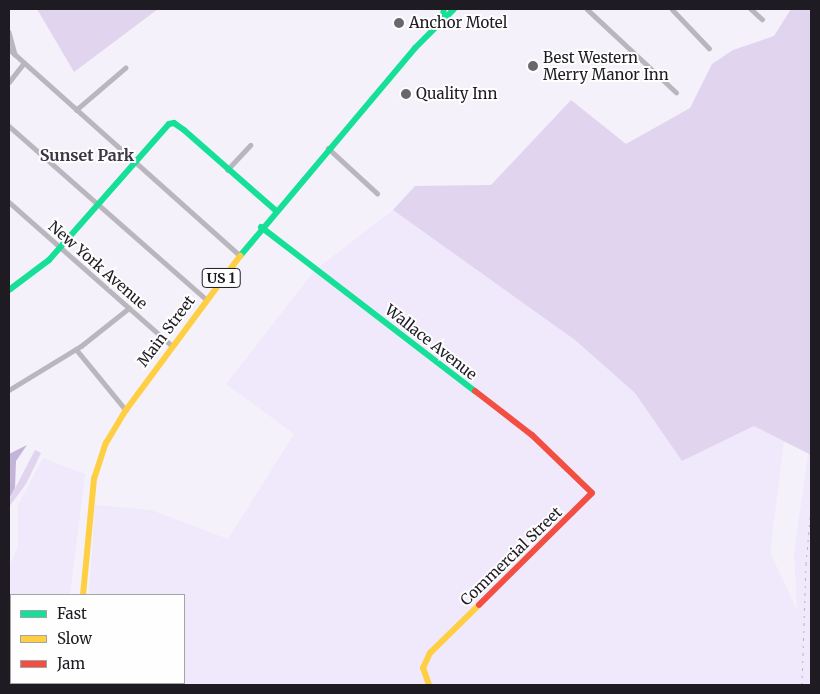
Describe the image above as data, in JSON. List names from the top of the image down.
{
  "streets": {
    "main road": [
      "US 1",
      "Main Street",
      "Wallace Avenue",
      "Commercial Street"
    ],
    "street": ["New York Avenue"]
  },
  "crossings": [
    ["New York Avenue", "Main Street"],
    ["Main Street", "Wallace Avenue"],
    ["Wallace Avenue", "Commercial Street"]
  ],
  "districts": ["Sunset Park"],
  "places": ["Anchor Motel", "Best Western Merry Manor Inn", "Quality Inn"],
  "legend": ["Fast", "Slow", "Jam"]
}
